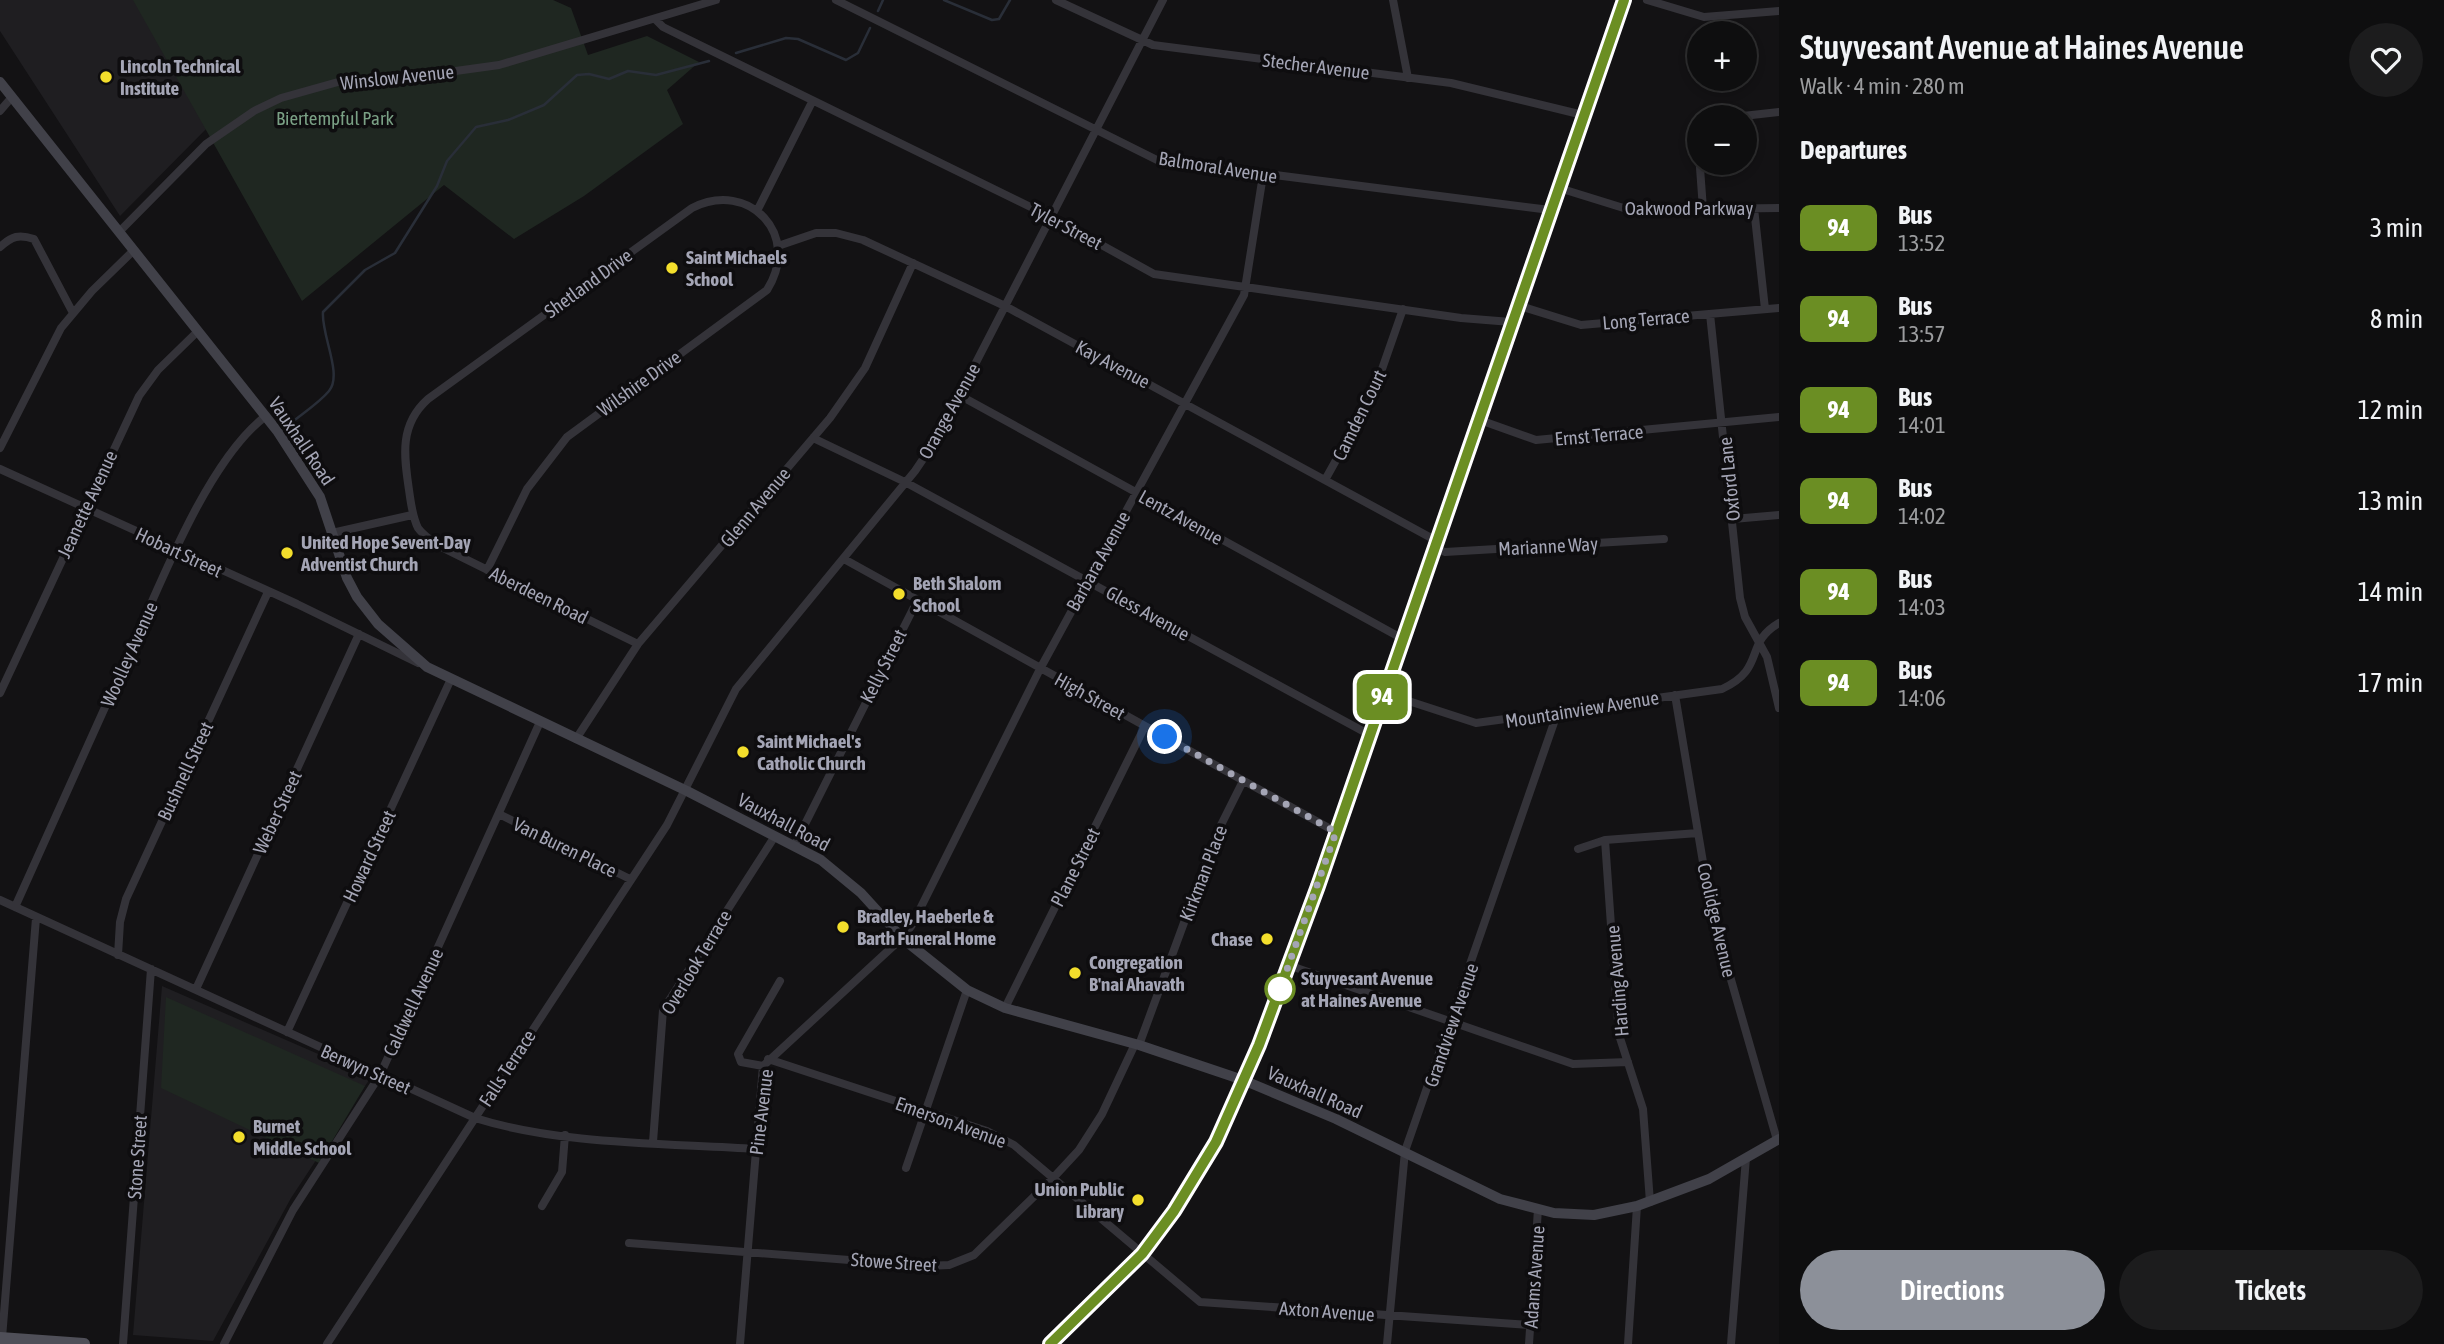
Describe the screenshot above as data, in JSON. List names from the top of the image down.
{
  "streets": {
    "street": [
      "Stecher Avenue",
      "Winslow Avenue",
      "Balmoral Avenue",
      "Oakwood Parkway",
      "Tyler Street",
      "Shetland Drive",
      "Long Terrace",
      "Kay Avenue",
      "Wilshire Drive",
      "Orange Avenue",
      "Camden Court",
      "Ernst Terrace",
      "Vauxhall Road",
      "Oxford Lane",
      "Jeanette Avenue",
      "Glenn Avenue",
      "Lentz Avenue",
      "Marianne Way",
      "Hobart Street",
      "Barbara Avenue",
      "Aberdeen Road",
      "Gless Avenue",
      "Woolley Avenue",
      "Kelly Street",
      "High Street",
      "Mountainview Avenue",
      "Bushnell Street",
      "Weber Street",
      "Van Buren Place",
      "Howard Street",
      "Plane Street",
      "Kirkman Place",
      "Coolidge Avenue",
      "Overlook Terrace",
      "Harding Avenue",
      "Caldwell Avenue",
      "Grandview Avenue",
      "Falls Terrace",
      "Berwyn Street",
      "Pine Avenue",
      "Emerson Avenue",
      "Stone Street",
      "Stowe Street",
      "Adams Avenue",
      "Axton Avenue"
    ]
  },
  "crossings": [
    ["Stecher Avenue", "Orange Avenue"],
    ["Winslow Avenue", "Tyler Street"],
    ["Winslow Avenue", "Vauxhall Road"],
    ["Balmoral Avenue", "Orange Avenue"],
    ["Balmoral Avenue", "Barbara Avenue"],
    ["Tyler Street", "Orange Avenue"],
    ["Tyler Street", "Camden Court"],
    ["Tyler Street", "Barbara Avenue"],
    ["Shetland Drive", "Aberdeen Road"],
    ["Long Terrace", "Oxford Lane"],
    ["Kay Avenue", "Wilshire Drive"],
    ["Kay Avenue", "Orange Avenue"],
    ["Kay Avenue", "Camden Court"],
    ["Kay Avenue", "Glenn Avenue"],
    ["Kay Avenue", "Marianne Way"],
    ["Kay Avenue", "Barbara Avenue"],
    ["Wilshire Drive", "Aberdeen Road"],
    ["Orange Avenue", "Vauxhall Road"],
    ["Orange Avenue", "Lentz Avenue"],
    ["Orange Avenue", "Gless Avenue"],
    ["Orange Avenue", "High Street"],
    ["Orange Avenue", "Falls Terrace"],
    ["Ernst Terrace", "Oxford Lane"],
    ["Vauxhall Road", "Jeanette Avenue"],
    ["Vauxhall Road", "Glenn Avenue"],
    ["Vauxhall Road", "Hobart Street"],
    ["Vauxhall Road", "Barbara Avenue"],
    ["Vauxhall Road", "Woolley Avenue"],
    ["Vauxhall Road", "Kelly Street"],
    ["Vauxhall Road", "Howard Street"],
    ["Vauxhall Road", "Plane Street"],
    ["Vauxhall Road", "Kirkman Place"],
    ["Vauxhall Road", "Coolidge Avenue"],
    ["Vauxhall Road", "Overlook Terrace"],
    ["Vauxhall Road", "Harding Avenue"],
    ["Vauxhall Road", "Caldwell Avenue"],
    ["Vauxhall Road", "Grandview Avenue"],
    ["Vauxhall Road", "Falls Terrace"],
    ["Vauxhall Road", "Pine Avenue"],
    ["Vauxhall Road", "Stowe Street"],
    ["Vauxhall Road", "Adams Avenue"],
    ["Oxford Lane", "Mountainview Avenue"],
    ["Jeanette Avenue", "Hobart Street"],
    ["Glenn Avenue", "Aberdeen Road"],
    ["Glenn Avenue", "Gless Avenue"],
    ["Lentz Avenue", "Barbara Avenue"],
    ["Hobart Street", "Woolley Avenue"],
    ["Hobart Street", "Bushnell Street"],
    ["Hobart Street", "Weber Street"],
    ["Barbara Avenue", "Gless Avenue"],
    ["Barbara Avenue", "High Street"],
    ["Barbara Avenue", "Pine Avenue"],
    ["Woolley Avenue", "Berwyn Street"],
    ["Kelly Street", "High Street"],
    ["High Street", "Plane Street"],
    ["High Street", "Kirkman Place"],
    ["Mountainview Avenue", "Coolidge Avenue"],
    ["Mountainview Avenue", "Grandview Avenue"],
    ["Bushnell Street", "Berwyn Street"],
    ["Weber Street", "Berwyn Street"],
    ["Van Buren Place", "Caldwell Avenue"],
    ["Van Buren Place", "Falls Terrace"],
    ["Howard Street", "Berwyn Street"],
    ["Kirkman Place", "Stowe Street"],
    ["Overlook Terrace", "Berwyn Street"],
    ["Caldwell Avenue", "Berwyn Street"],
    ["Grandview Avenue", "Axton Avenue"],
    ["Falls Terrace", "Berwyn Street"],
    ["Berwyn Street", "Pine Avenue"],
    ["Berwyn Street", "Stone Street"],
    ["Pine Avenue", "Emerson Avenue"],
    ["Pine Avenue", "Stowe Street"],
    ["Emerson Avenue", "Stowe Street"],
    ["Emerson Avenue", "Axton Avenue"],
    ["Adams Avenue", "Axton Avenue"]
  ],
  "parks": ["Biertempful Park"],
  "places": [
    "Lincoln Technical Institute",
    "Saint Michaels School",
    "United Hope Sevent-Day Adventist Church",
    "Beth Shalom School",
    "Saint Michael's Catholic Church",
    "Bradley, Haeberle & Barth Funeral Home",
    "Chase",
    "Congregation B'nai Ahavath",
    "Stuyvesant Avenue at Haines Avenue",
    "Burnet Middle School",
    "Union Public Library"
  ],
  "lines": ["bus line 94"],
  "page": {
    "on_map": "94",
    "heading": [
      ["Stuyvesant Avenue at Haines Avenue", "Walk · 4 min · 280 m"],
      "Departures"
    ],
    "map_buttons": ["+", "−"],
    "list": [
      {
        "mark": "94",
        "name": "Bus",
        "note": "13:52",
        "value": "3 min"
      },
      {
        "mark": "94",
        "name": "Bus",
        "note": "13:57",
        "value": "8 min"
      },
      {
        "mark": "94",
        "name": "Bus",
        "note": "14:01",
        "value": "12 min"
      },
      {
        "mark": "94",
        "name": "Bus",
        "note": "14:02",
        "value": "13 min"
      },
      {
        "mark": "94",
        "name": "Bus",
        "note": "14:03",
        "value": "14 min"
      },
      {
        "mark": "94",
        "name": "Bus",
        "note": "14:06",
        "value": "17 min"
      }
    ],
    "buttons": ["Directions", "Tickets"]
  }
}
